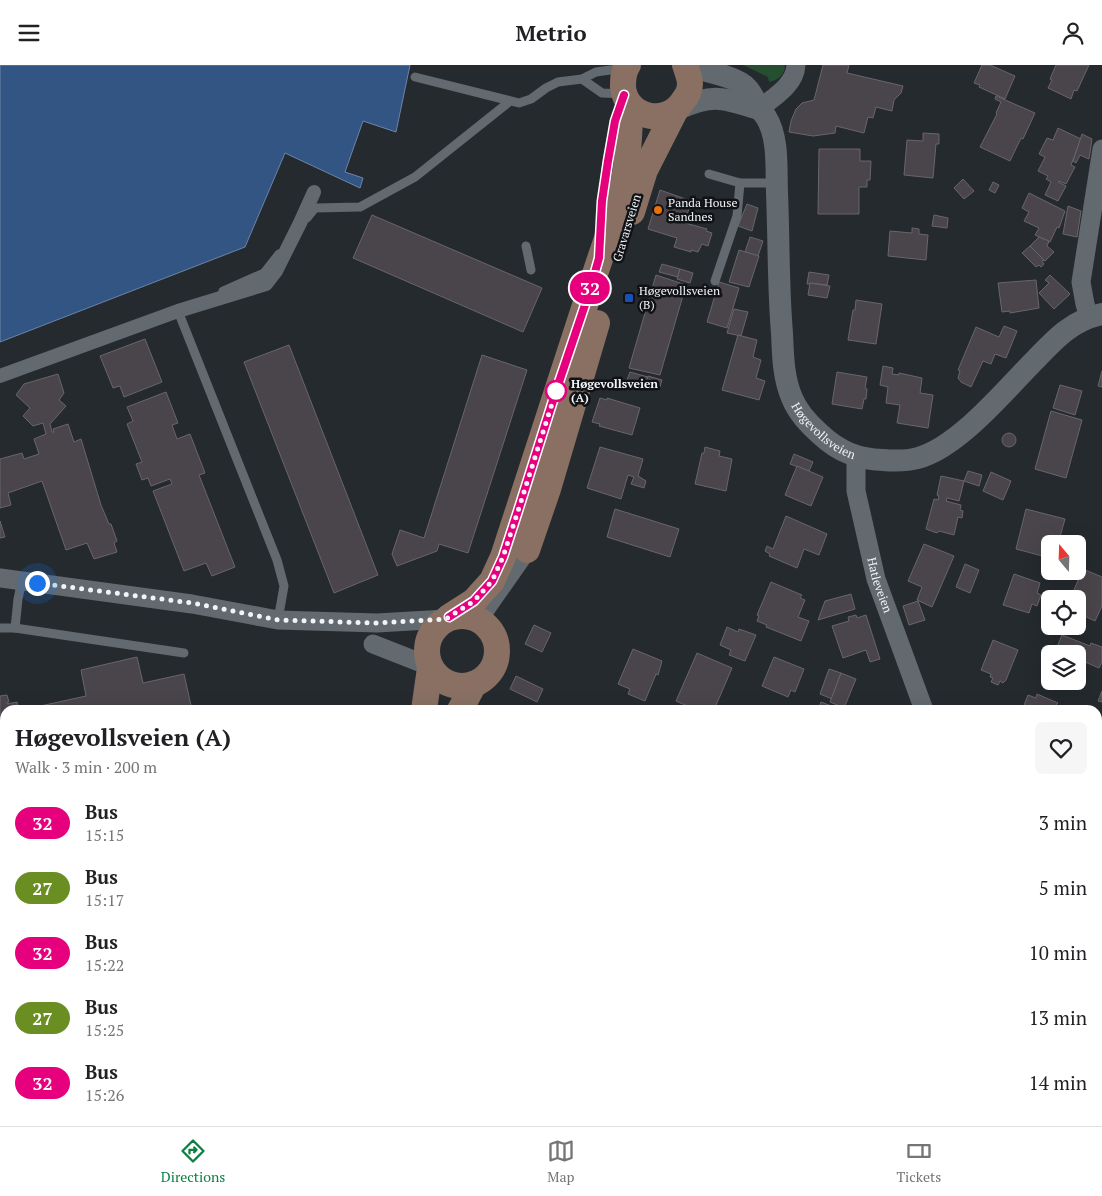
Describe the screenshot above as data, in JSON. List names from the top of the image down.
{
  "streets": {
    "main road": ["Gravarsveien"],
    "street": ["Høgevollsveien", "Hatleveien"]
  },
  "crossings": [
    ["Gravarsveien", "Høgevollsveien"],
    ["Høgevollsveien", "Hatleveien"]
  ],
  "places": {
    "other": ["Panda House Sandnes", "Høgevollsveien (A)"],
    "transit": ["Høgevollsveien (B)"]
  },
  "lines": ["bus line 32"],
  "north": "top",
  "page": {
    "header": "Metrio",
    "on_map": "32",
    "heading": ["Høgevollsveien (A)", "Walk · 3 min · 200 m"],
    "list": [
      {
        "mark": "32",
        "name": "Bus",
        "note": "15:15",
        "value": "3 min"
      },
      {
        "mark": "27",
        "name": "Bus",
        "note": "15:17",
        "value": "5 min"
      },
      {
        "mark": "32",
        "name": "Bus",
        "note": "15:22",
        "value": "10 min"
      },
      {
        "mark": "27",
        "name": "Bus",
        "note": "15:25",
        "value": "13 min"
      },
      {
        "mark": "32",
        "name": "Bus",
        "note": "15:26",
        "value": "14 min"
      }
    ],
    "tabs": ["Directions", "Map", "Tickets"]
  }
}
